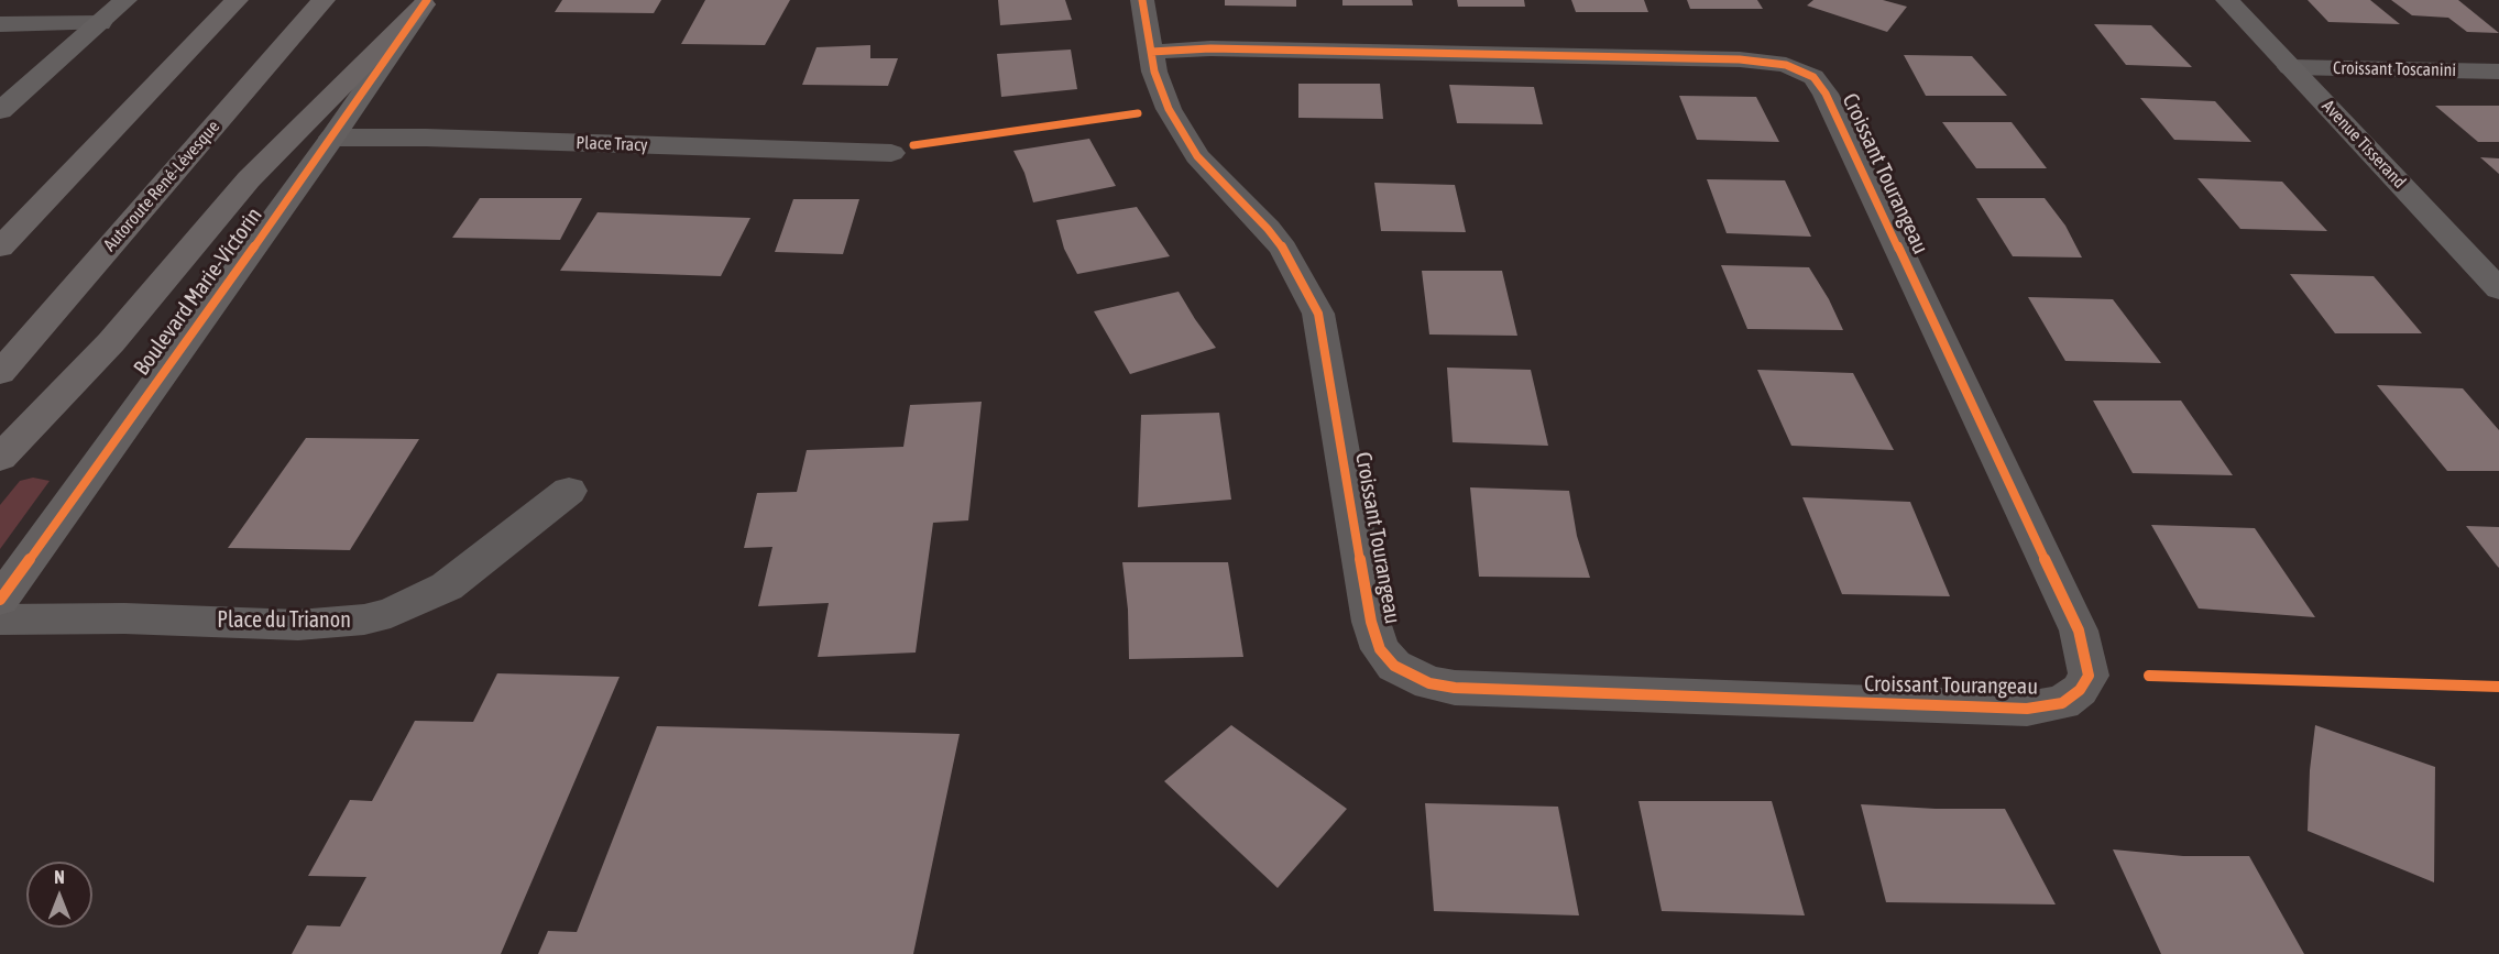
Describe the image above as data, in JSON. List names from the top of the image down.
{
  "streets": {
    "highway": ["Autoroute René-Lévesque"],
    "main road": ["Avenue Tisserand", "Boulevard Marie-Victorin"],
    "street": [
      "Croissant Toscanini",
      "Place Tracy",
      "Croissant Tourangeau",
      "Place du Trianon"
    ]
  },
  "crossings": [
    ["Croissant Toscanini", "Avenue Tisserand"],
    ["Place Tracy", "Boulevard Marie-Victorin"]
  ],
  "north": "top"
}
